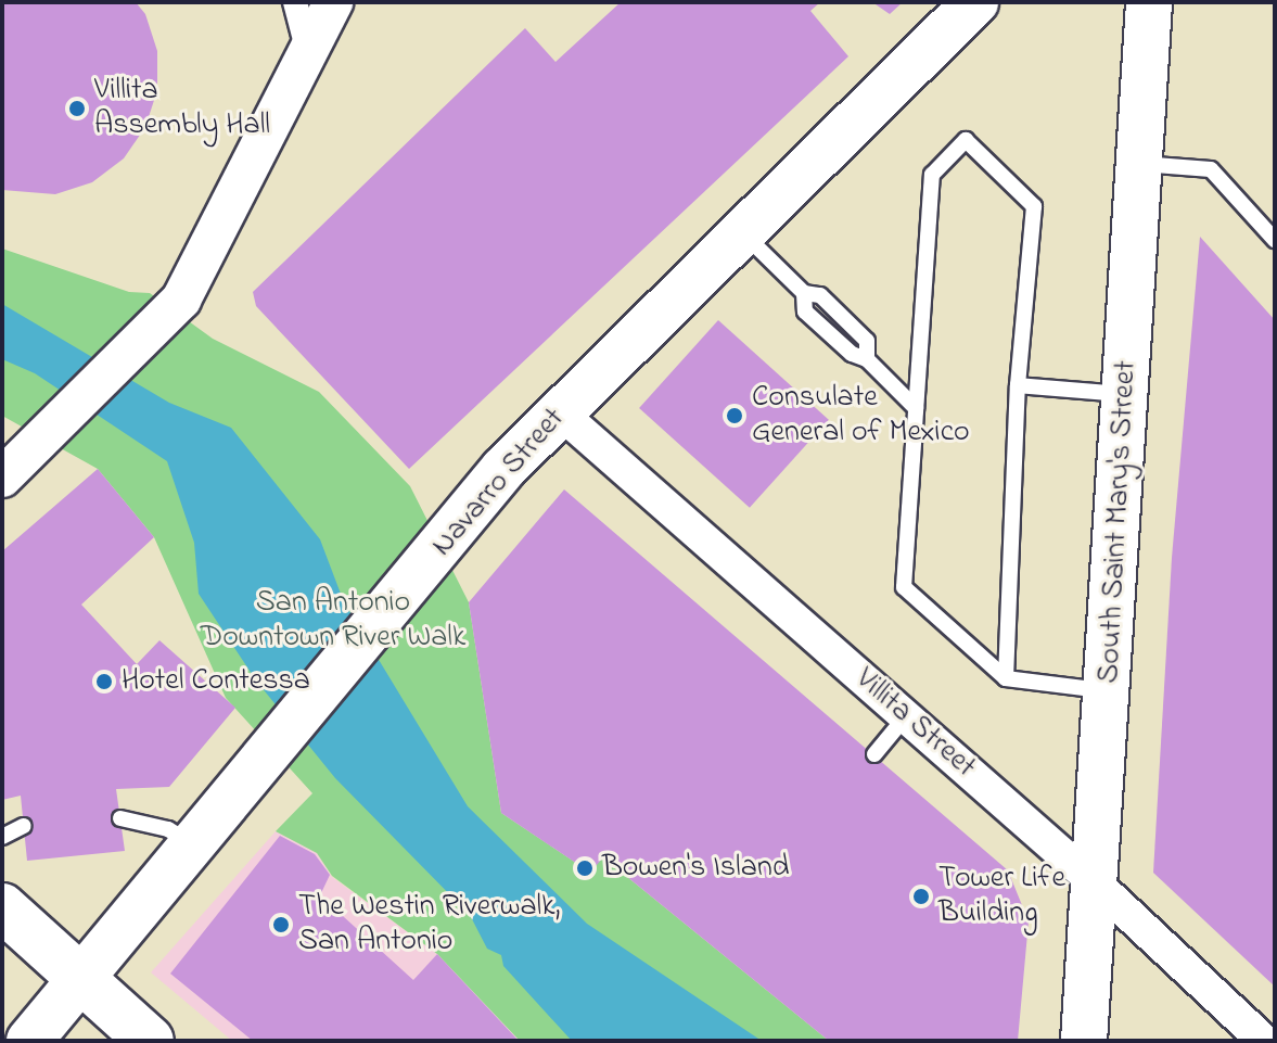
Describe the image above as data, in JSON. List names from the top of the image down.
{
  "streets": {
    "main road": ["Navarro Street", "South Saint Mary's Street"],
    "street": ["Villita Street"]
  },
  "crossings": [
    ["Navarro Street", "Villita Street"],
    ["South Saint Mary's Street", "Villita Street"]
  ],
  "parks": ["San Antonio Downtown River Walk"],
  "places": [
    "Villita Assembly Hall",
    "Consulate General of Mexico",
    "Hotel Contessa",
    "Bowen's Island",
    "Tower Life Building",
    "The Westin Riverwalk, San Antonio"
  ]
}
